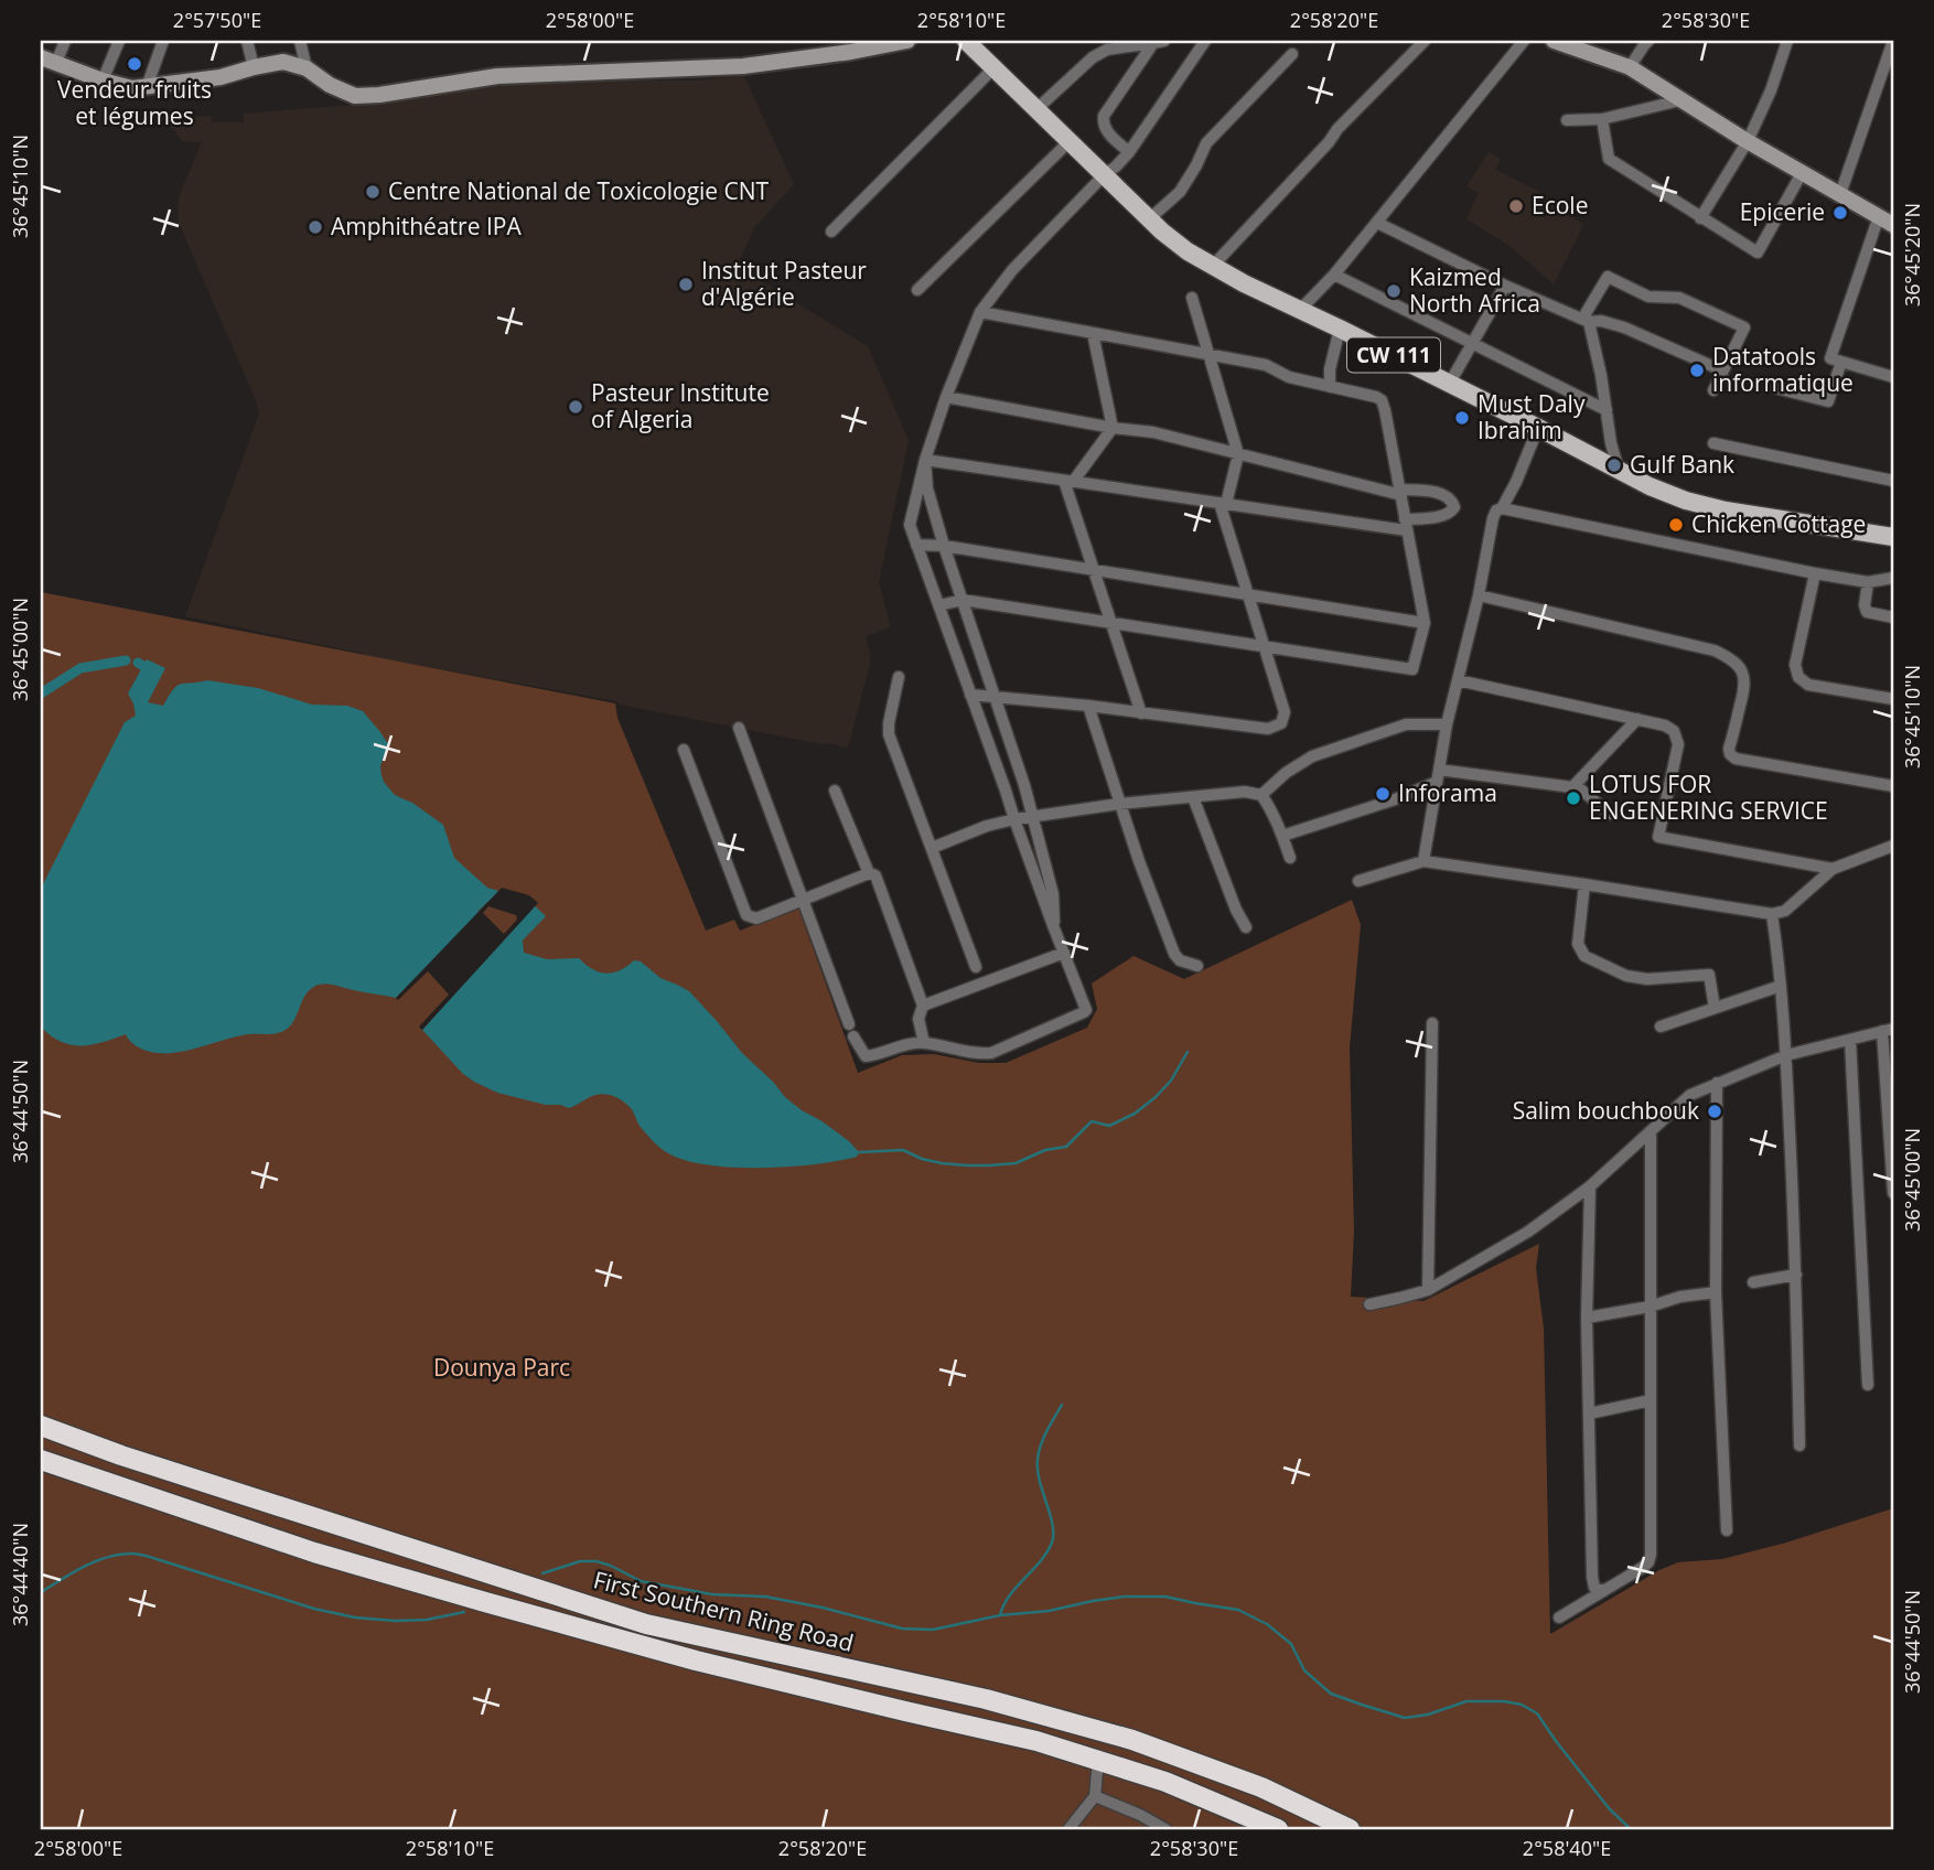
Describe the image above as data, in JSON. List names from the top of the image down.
{
  "streets": {
    "highway": ["First Southern Ring Road"],
    "main road": ["CW 111"]
  },
  "parks": ["Dounya Parc"],
  "places": [
    "Vendeur fruits et légumes",
    "Centre National de Toxicologie CNT",
    "Ecole",
    "Epicerie",
    "Amphithéatre IPA",
    "Institut Pasteur d'Algérie",
    "Kaizmed North Africa",
    "Datatools informatique",
    "Pasteur Institute of Algeria",
    "Must Daly Ibrahim",
    "Gulf Bank",
    "Chicken Cottage",
    "Inforama",
    "LOTUS FOR ENGENERING SERVICE",
    "Salim bouchbouk"
  ],
  "coordinates": [
    "2°57'50\"E",
    "2°58'00\"E",
    "2°58'10\"E",
    "2°58'20\"E",
    "2°58'30\"E",
    "36°45'10\"N",
    "36°45'20\"N",
    "36°45'00\"N",
    "36°44'50\"N",
    "36°44'40\"N",
    "2°58'40\"E"
  ]
}
